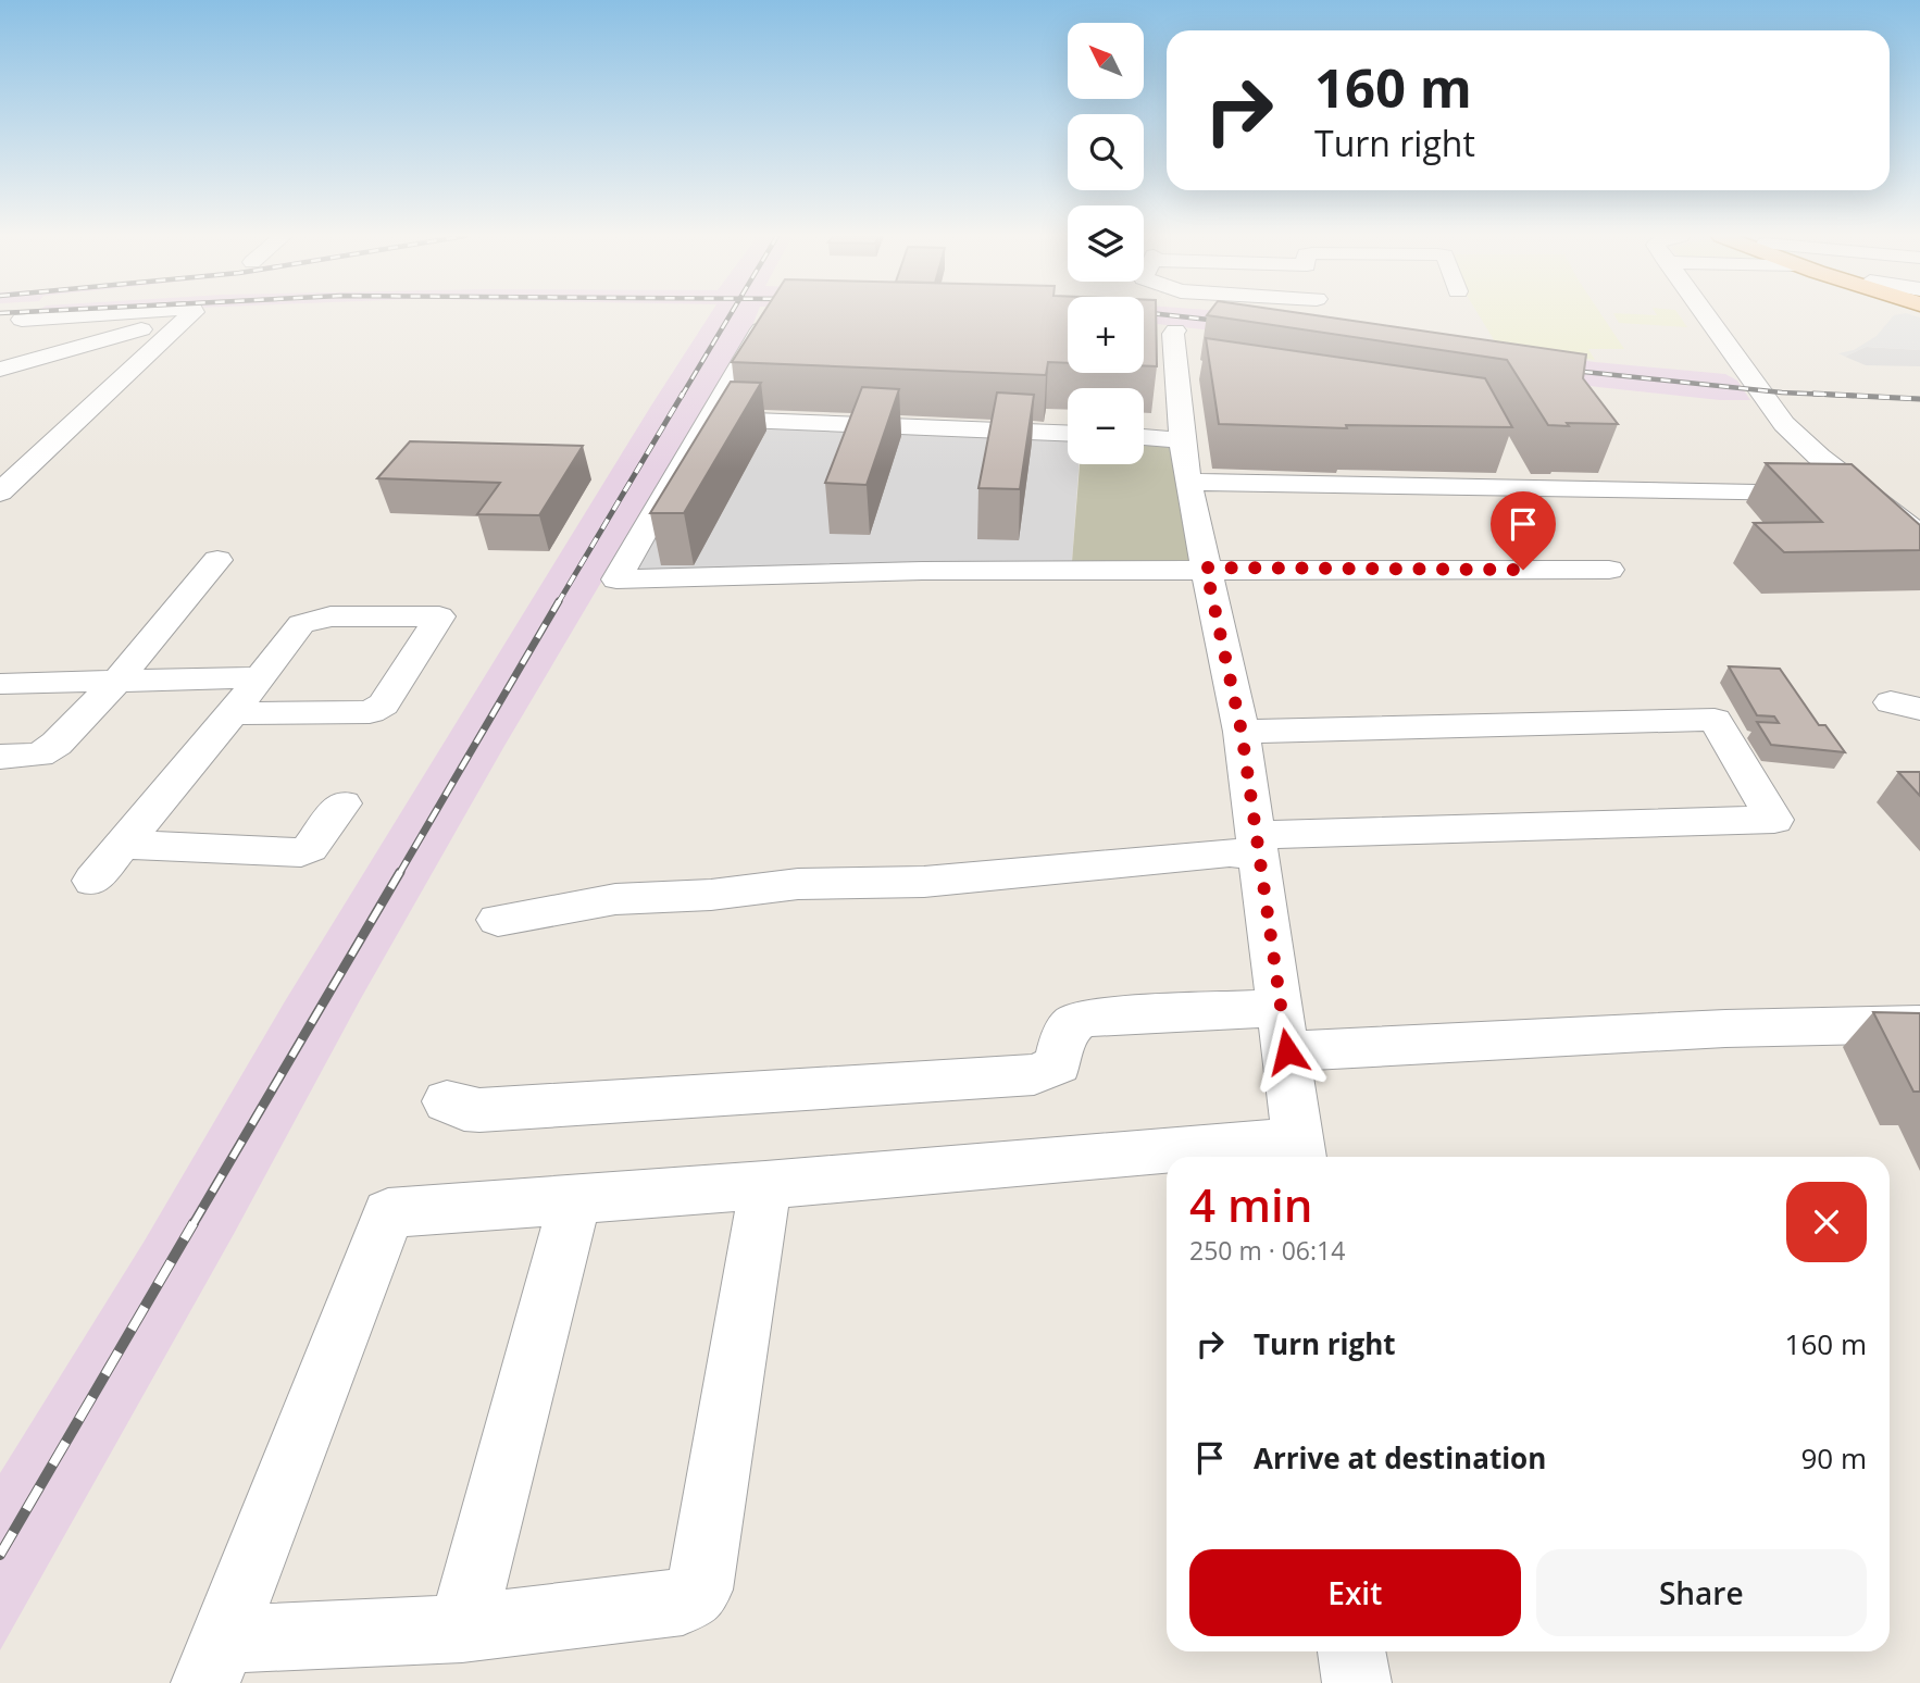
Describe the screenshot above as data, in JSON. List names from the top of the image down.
{
  "north": "top left",
  "page": {
    "map_buttons": ["+", "−"],
    "turn": ["160 m", "Turn right"],
    "heading": ["4 min", "250 m · 06:14"],
    "list": [
      {
        "name": "Turn right",
        "value": "160 m"
      },
      {
        "name": "Arrive at destination",
        "value": "90 m"
      }
    ],
    "buttons": ["Exit", "Share"]
  }
}
